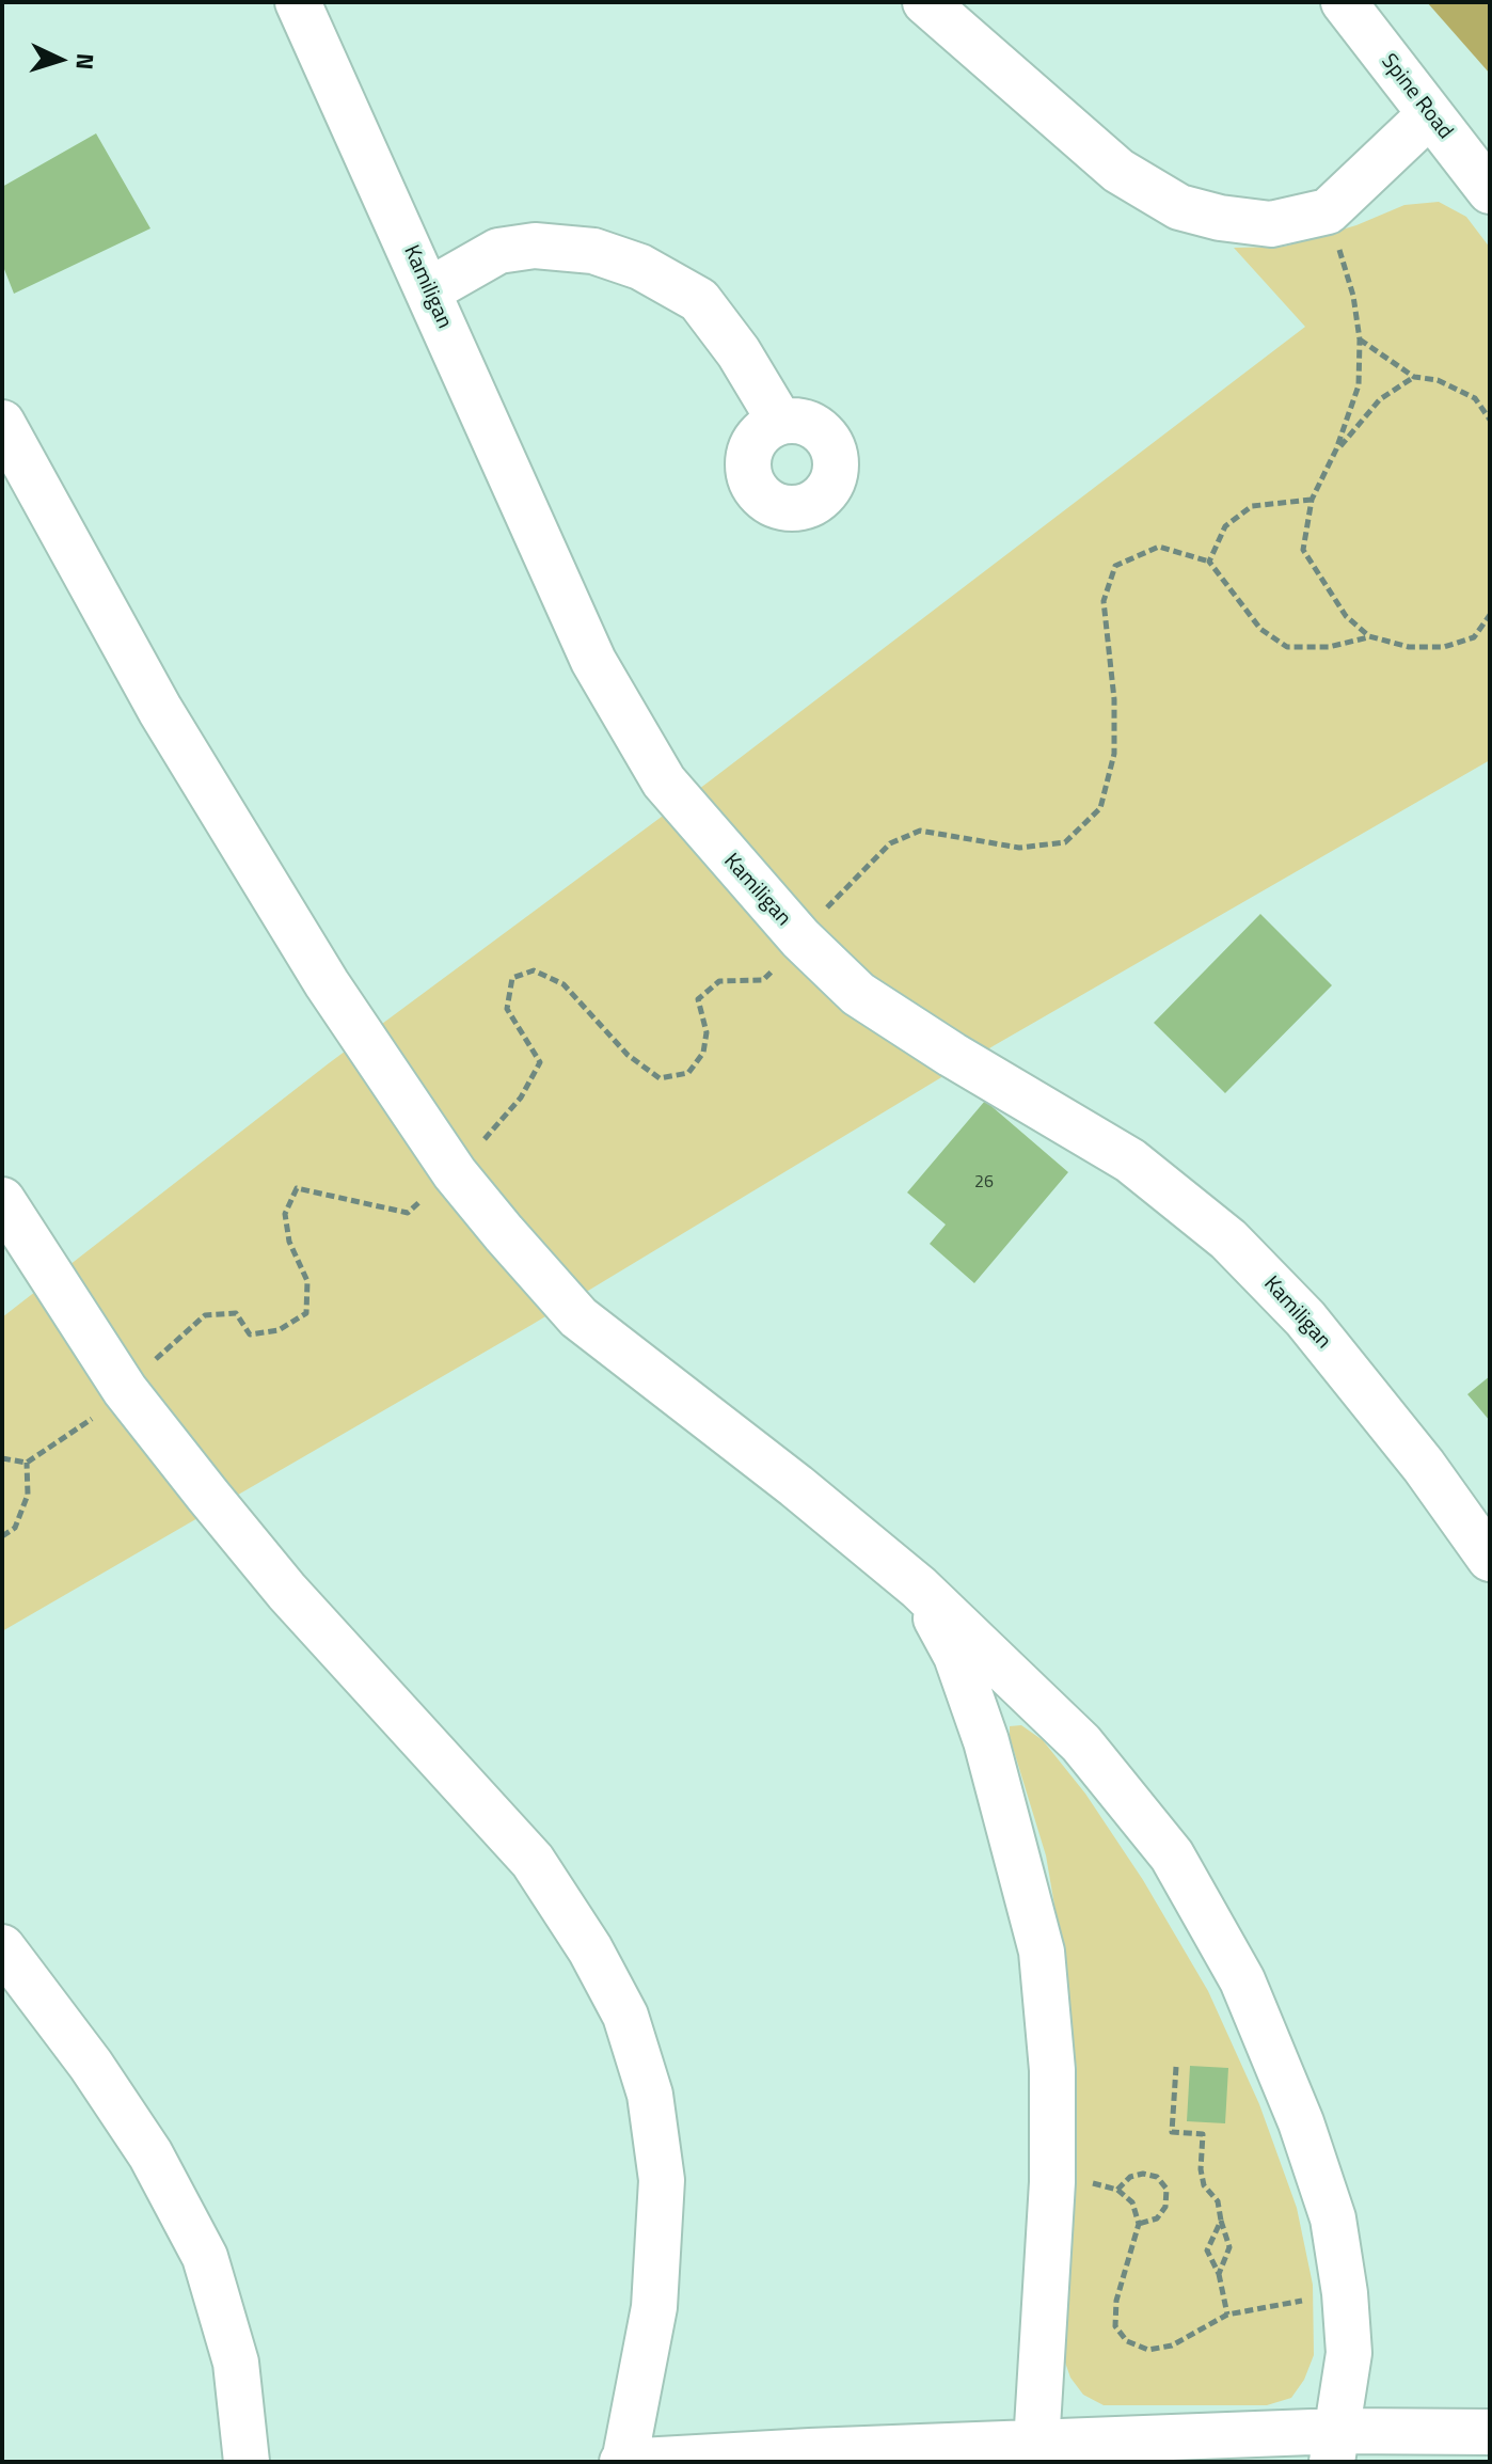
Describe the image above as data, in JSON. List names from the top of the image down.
{
  "streets": {
    "street": ["Spine Road", "Kamiligan"]
  },
  "house_numbers": ["26"],
  "north": "right"
}
